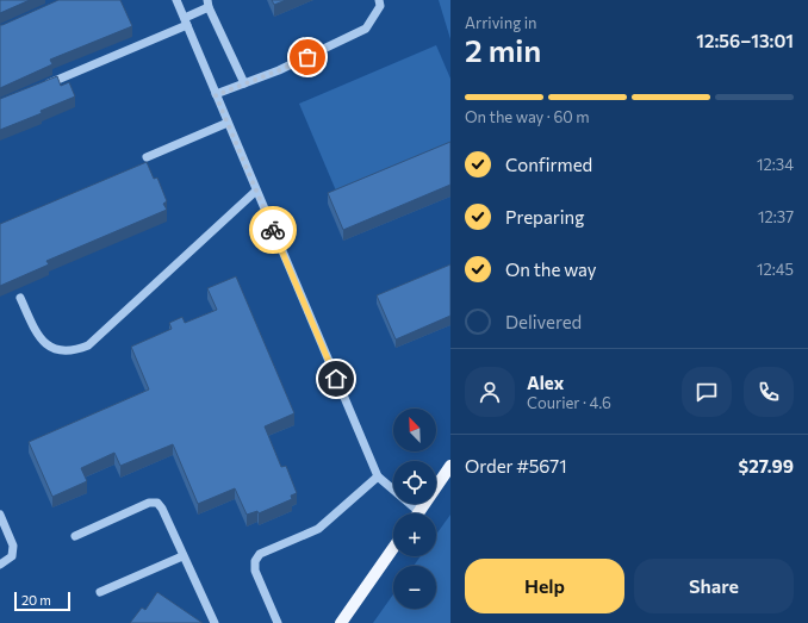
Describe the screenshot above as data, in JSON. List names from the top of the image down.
{
  "scale_bar": "20 m",
  "north": "top left",
  "page": {
    "heading": ["2 min", "Arriving in", "12:56–13:01"],
    "panel": [
      "Alex",
      "Courier · 4.6",
      "Order #5671",
      "$27.99"
    ],
    "bar": "On the way · 60 m",
    "list": [
      ["Confirmed", "12:34"],
      ["Preparing", "12:37"],
      ["On the way", "12:45"],
      "Delivered"
    ],
    "map_buttons": ["+", "−"],
    "buttons": ["Help", "Share"],
    "scale": "20 m"
  }
}
